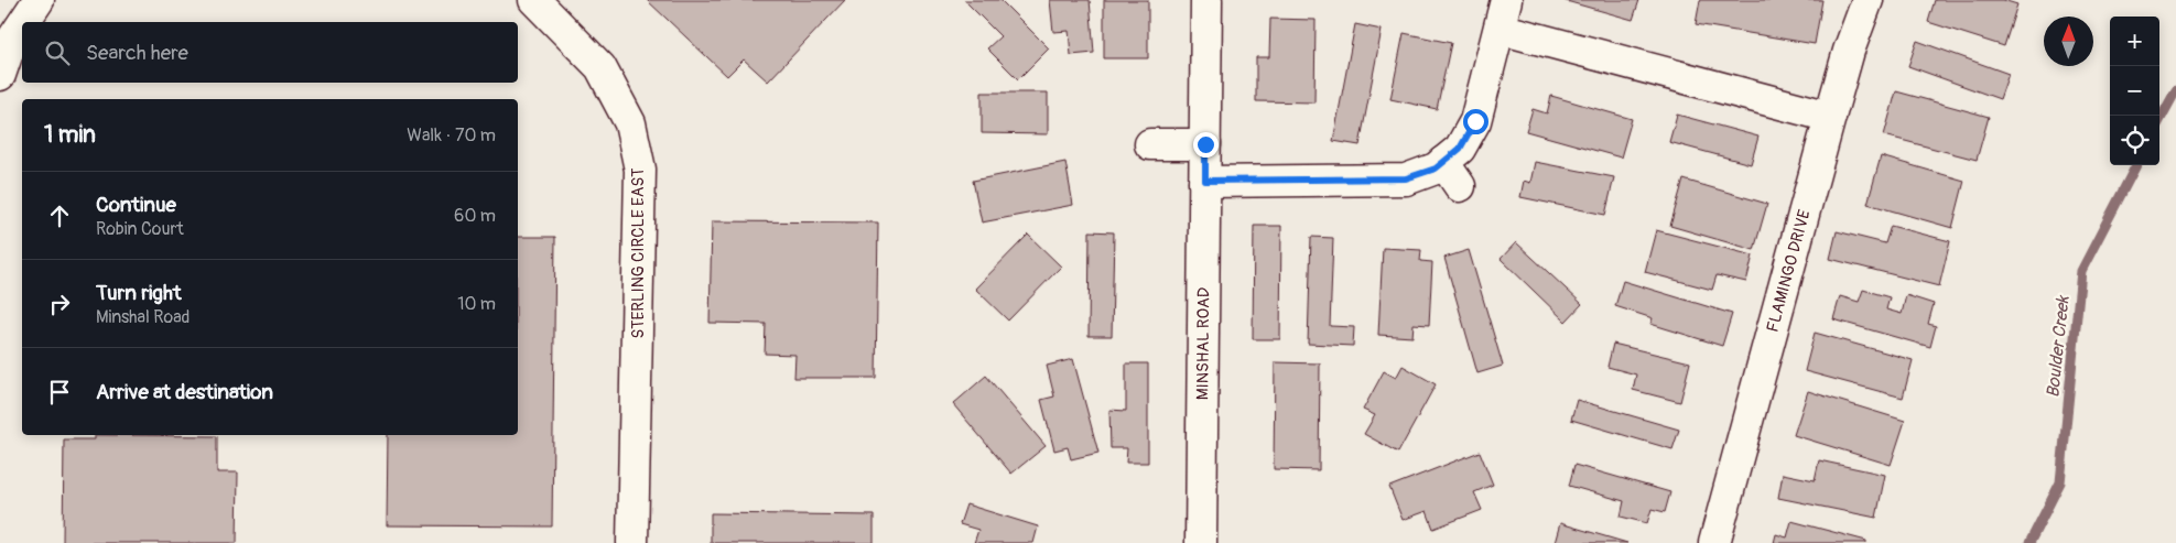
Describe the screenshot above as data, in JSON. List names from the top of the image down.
{
  "streets": {
    "street": ["STERLING CIRCLE EAST", "FLAMINGO DRIVE", "MINSHAL ROAD"]
  },
  "water": ["Boulder Creek"],
  "north": "top",
  "page": {
    "map_buttons": ["+", "−"],
    "search": "Search here",
    "heading": ["1 min", "Walk · 70 m"],
    "list": [
      ["Continue", "Robin Court", "60 m"],
      ["Turn right", "Minshal Road", "10 m"],
      "Arrive at destination"
    ]
  }
}
